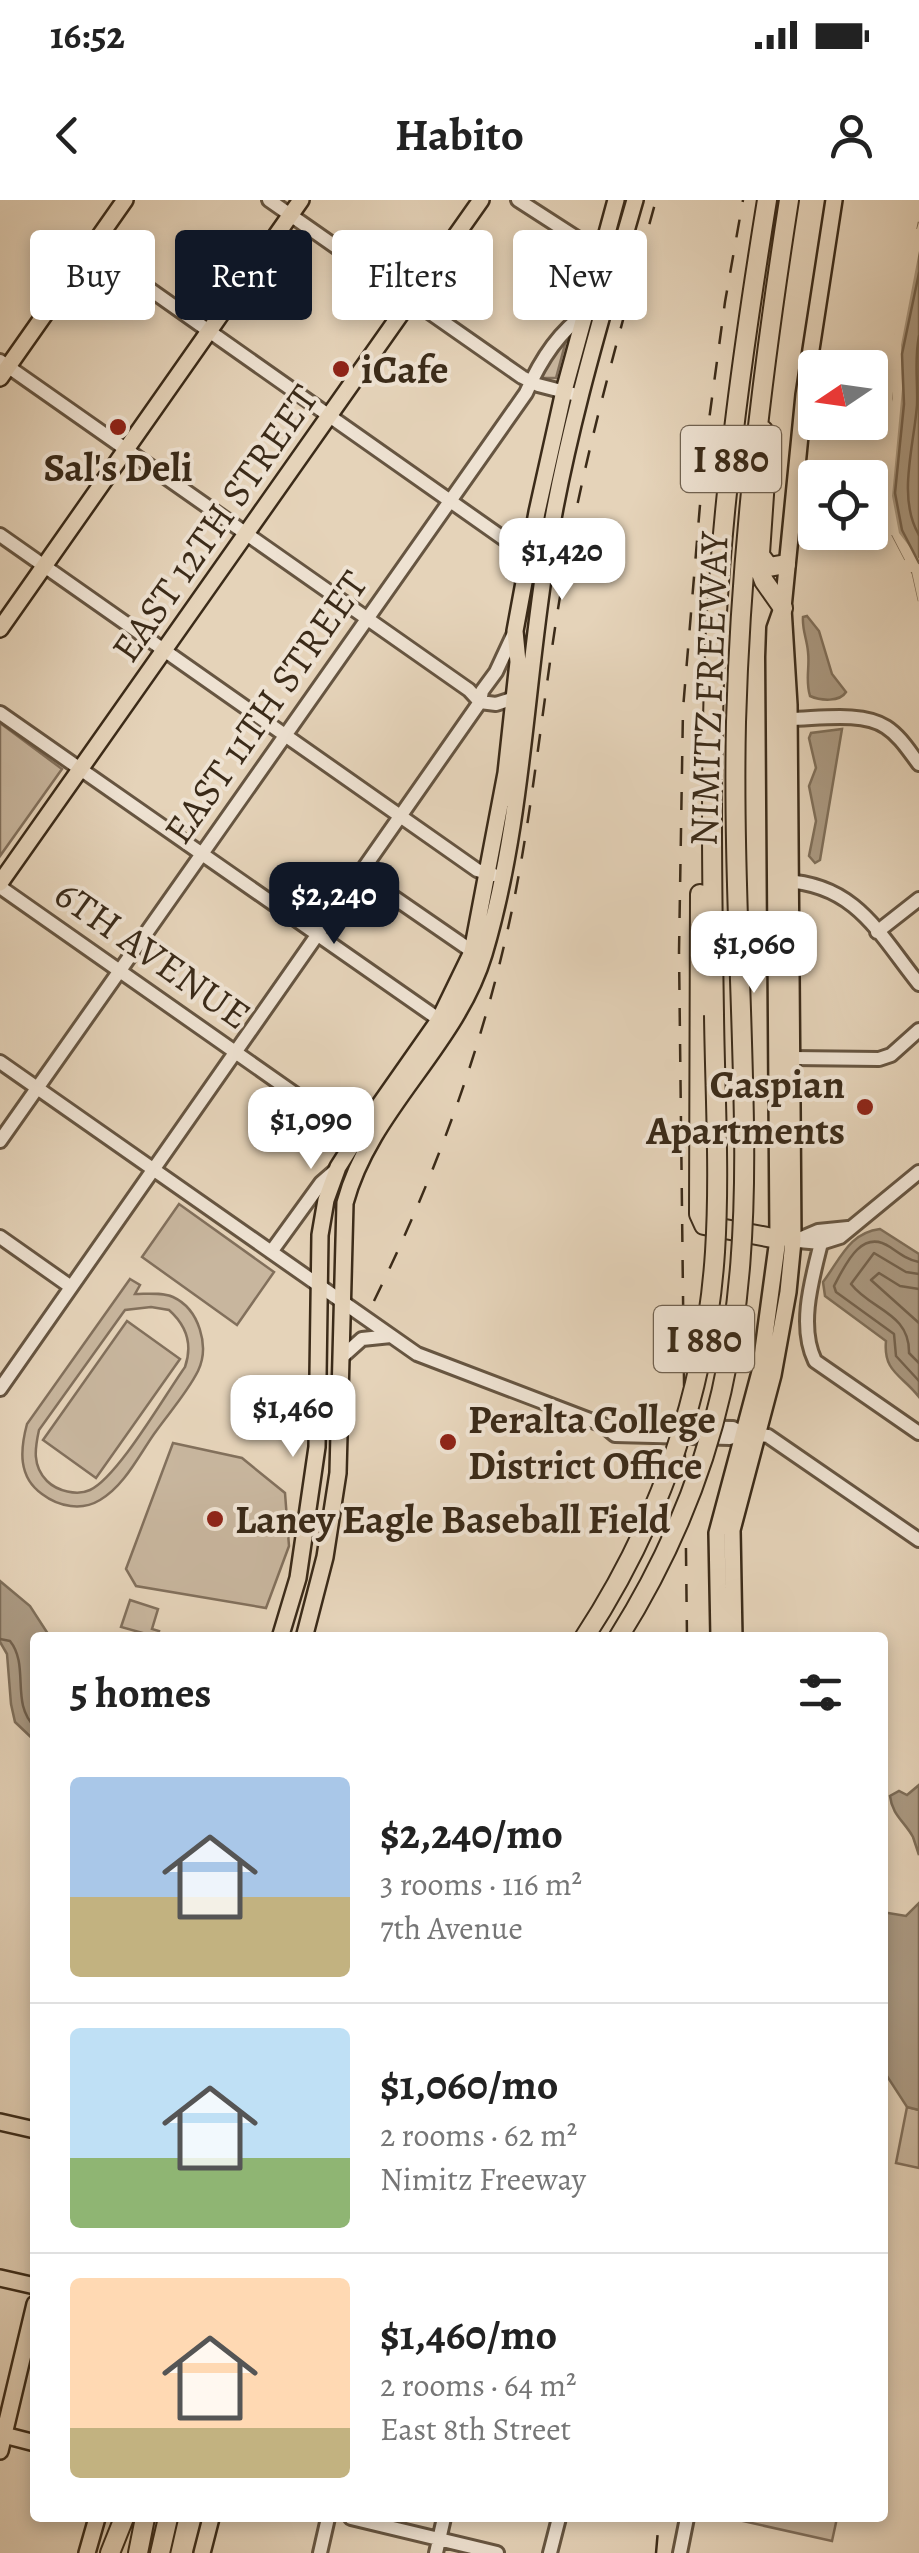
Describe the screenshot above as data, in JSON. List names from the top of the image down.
{
  "streets": {
    "highway": ["I 880", "NIMITZ FREEWAY"],
    "main road": ["EAST 12TH STREET"],
    "street": ["EAST 11TH STREET", "6TH AVENUE"]
  },
  "crossings": [
    ["EAST 12TH STREET", "6TH AVENUE"],
    ["EAST 11TH STREET", "6TH AVENUE"]
  ],
  "places": [
    "iCafe",
    "Sal's Deli",
    "Caspian Apartments",
    "Peralta College District Office",
    "Laney Eagle Baseball Field"
  ],
  "north": "left",
  "page": {
    "status": "16:52",
    "header": "Habito",
    "chip": [
      "Buy",
      "Rent",
      "Filters",
      "New"
    ],
    "price": [
      "$1,420",
      "$2,240",
      "$1,060",
      "$1,090",
      "$1,460"
    ],
    "heading": "5 homes",
    "list": [
      {
        "name": "$2,240/mo",
        "note": "3 rooms · 116 m² · 7th Avenue"
      },
      {
        "name": "$1,060/mo",
        "note": "2 rooms · 62 m² · Nimitz Freeway"
      },
      {
        "name": "$1,460/mo",
        "note": "2 rooms · 64 m² · East 8th Street"
      }
    ]
  }
}
